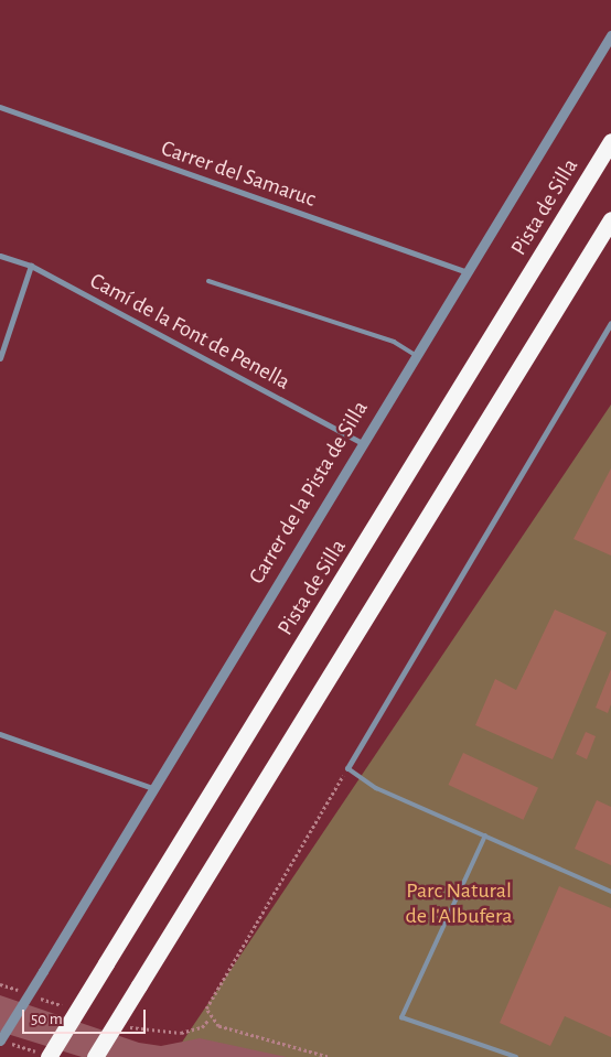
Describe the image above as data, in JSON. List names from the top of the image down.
{
  "streets": {
    "highway": ["Pista de Silla"],
    "street": ["Carrer del Samaruc", "Camí de la Font de Penella", "Carrer de la Pista de Silla"]
  },
  "crossings": [
    ["Carrer del Samaruc", "Carrer de la Pista de Silla"],
    ["Camí de la Font de Penella", "Carrer de la Pista de Silla"]
  ],
  "parks": ["Parc Natural de l'Albufera"],
  "scale_bar": "50 m"
}
